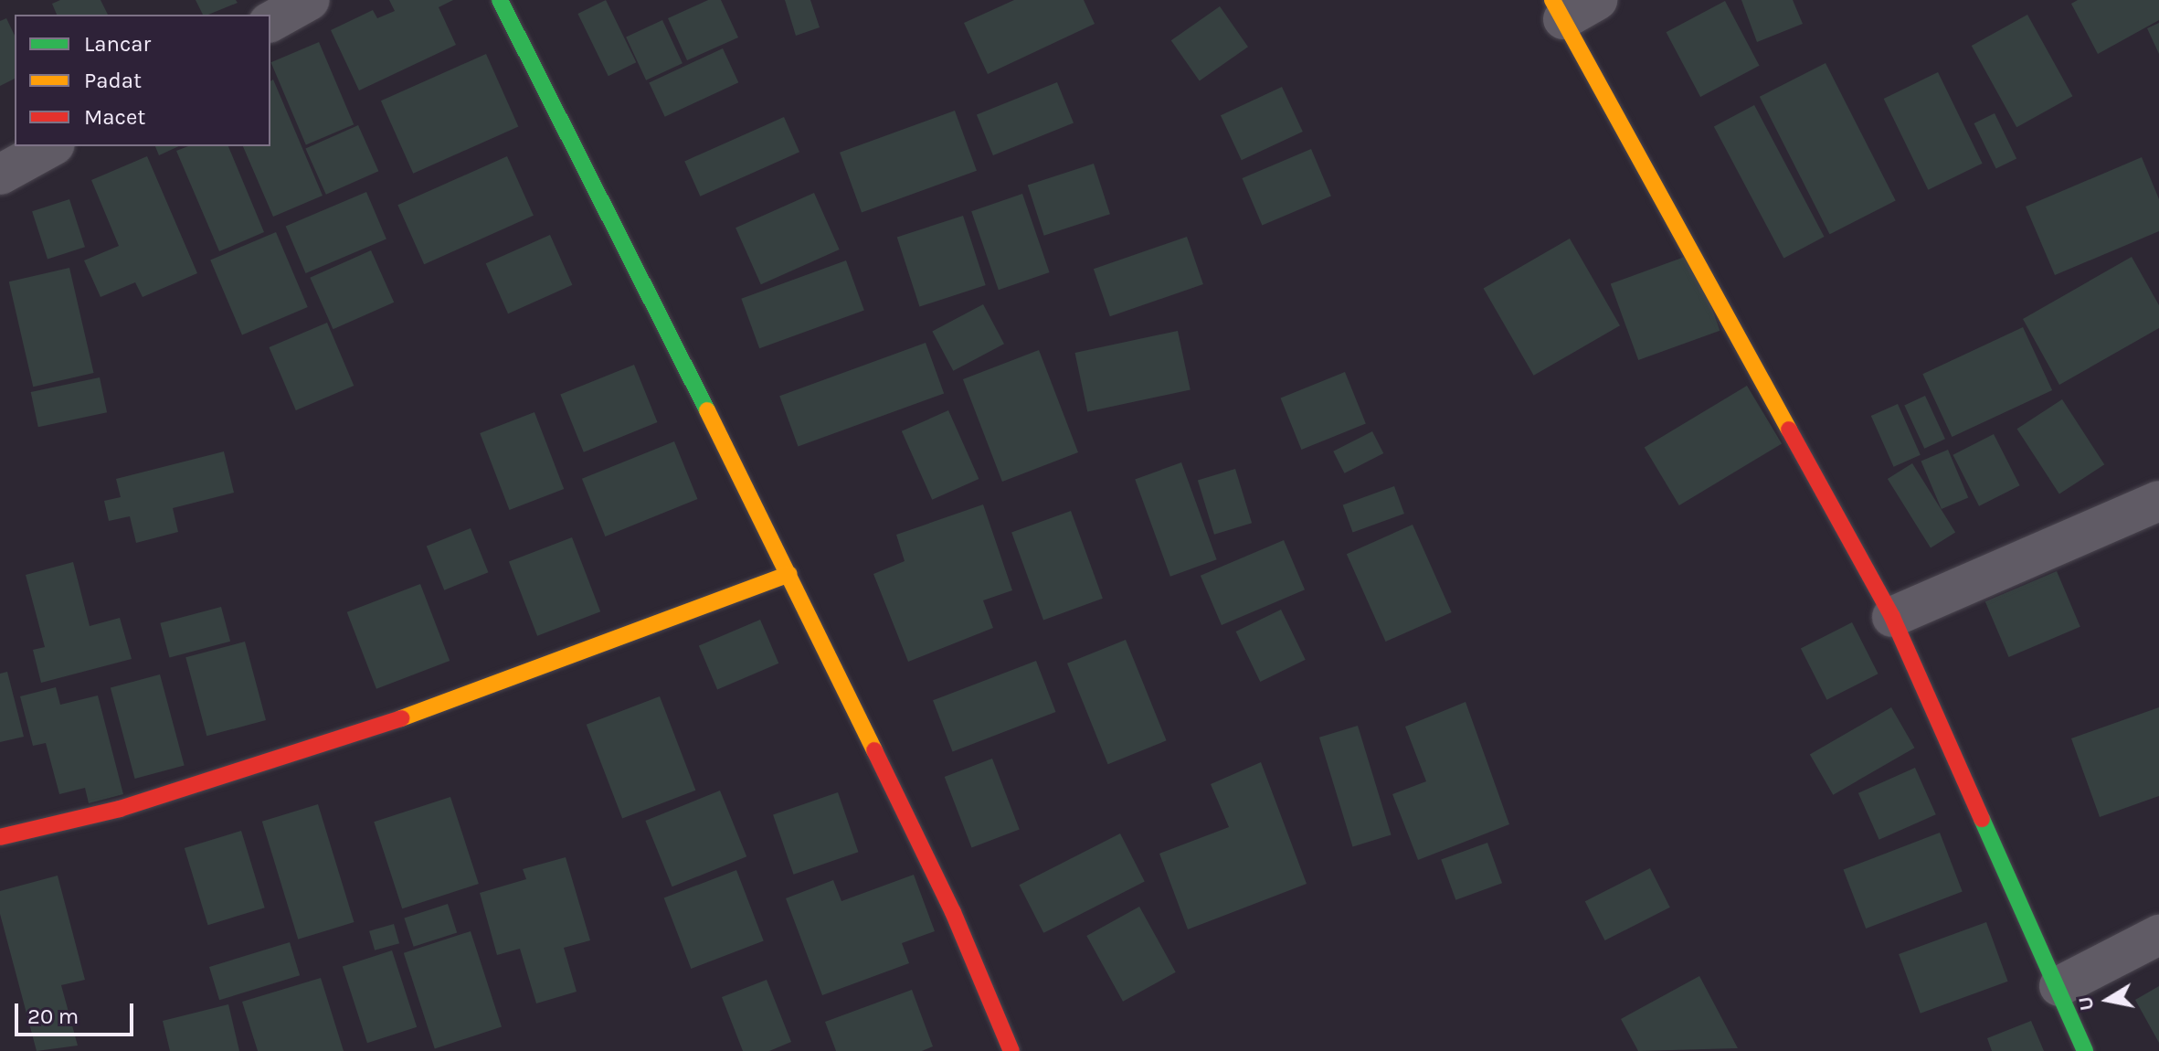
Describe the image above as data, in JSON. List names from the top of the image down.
{
  "legend": ["Lancar", "Padat", "Macet"],
  "scale_bar": "20 m",
  "north": "left"
}
